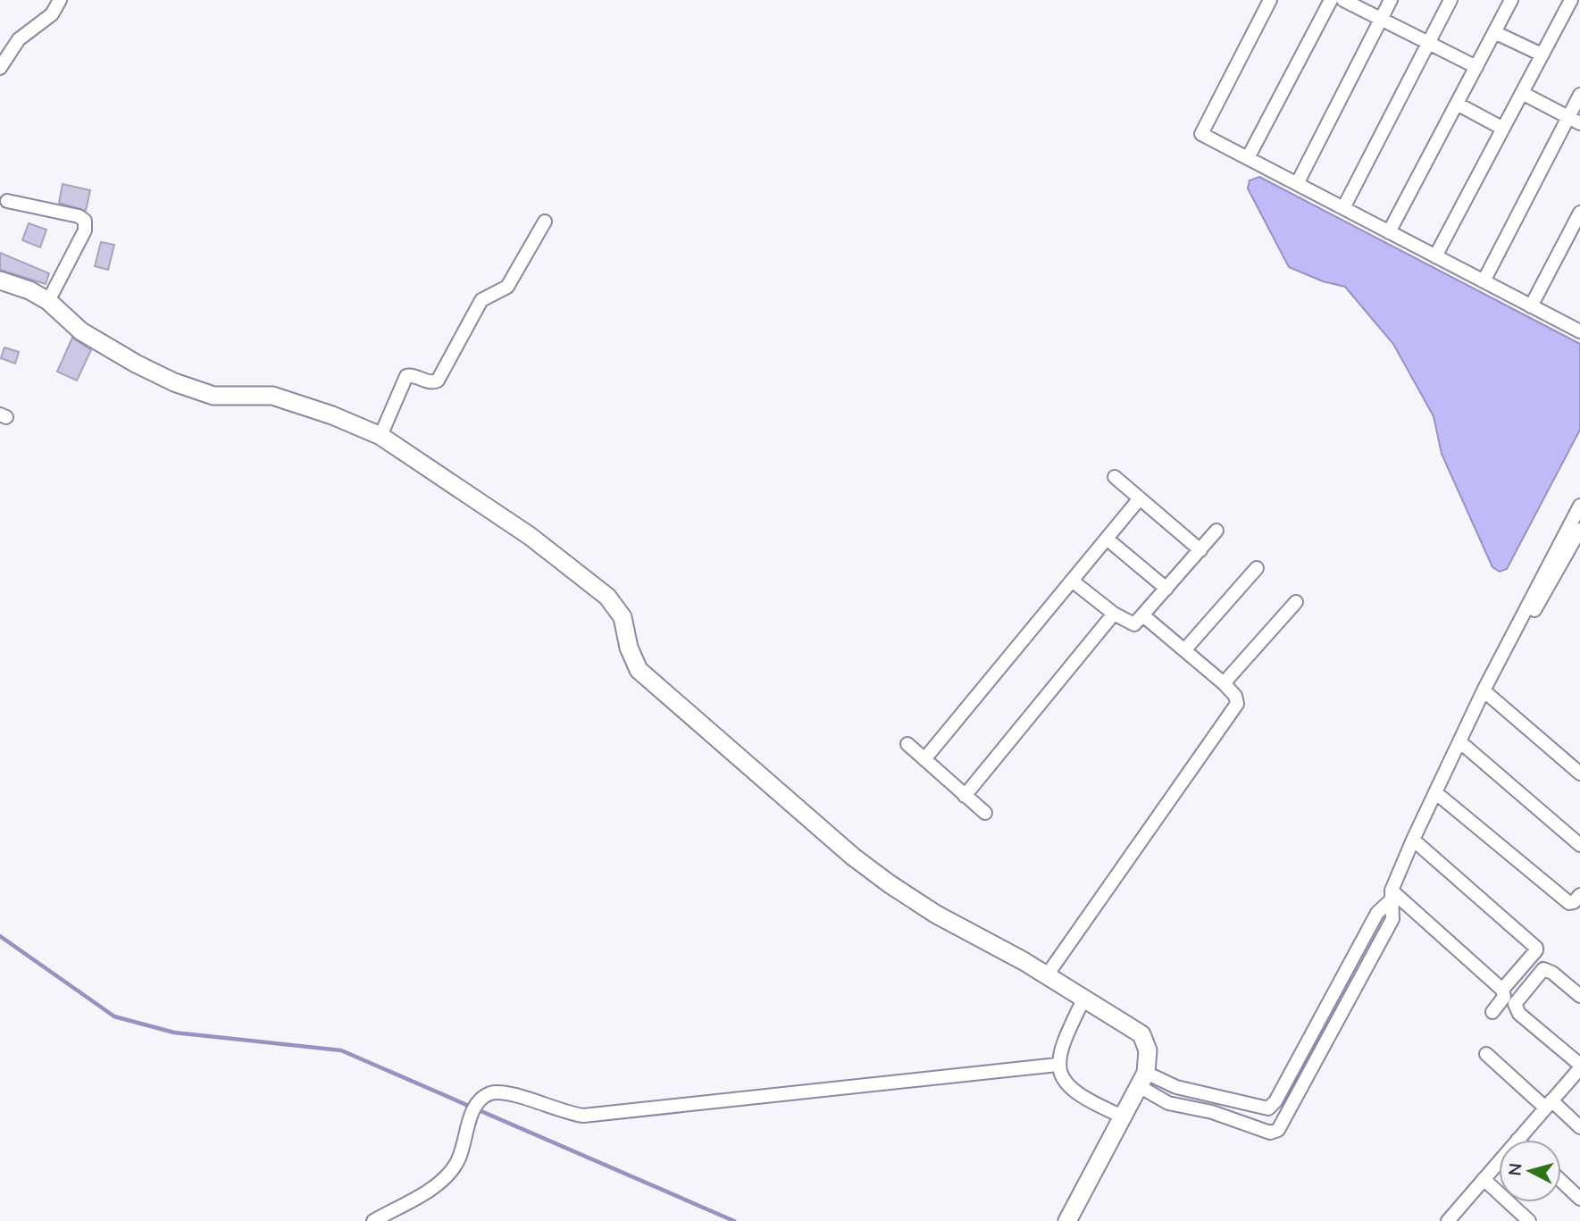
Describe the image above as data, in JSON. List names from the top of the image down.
{
  "north": "left"
}
